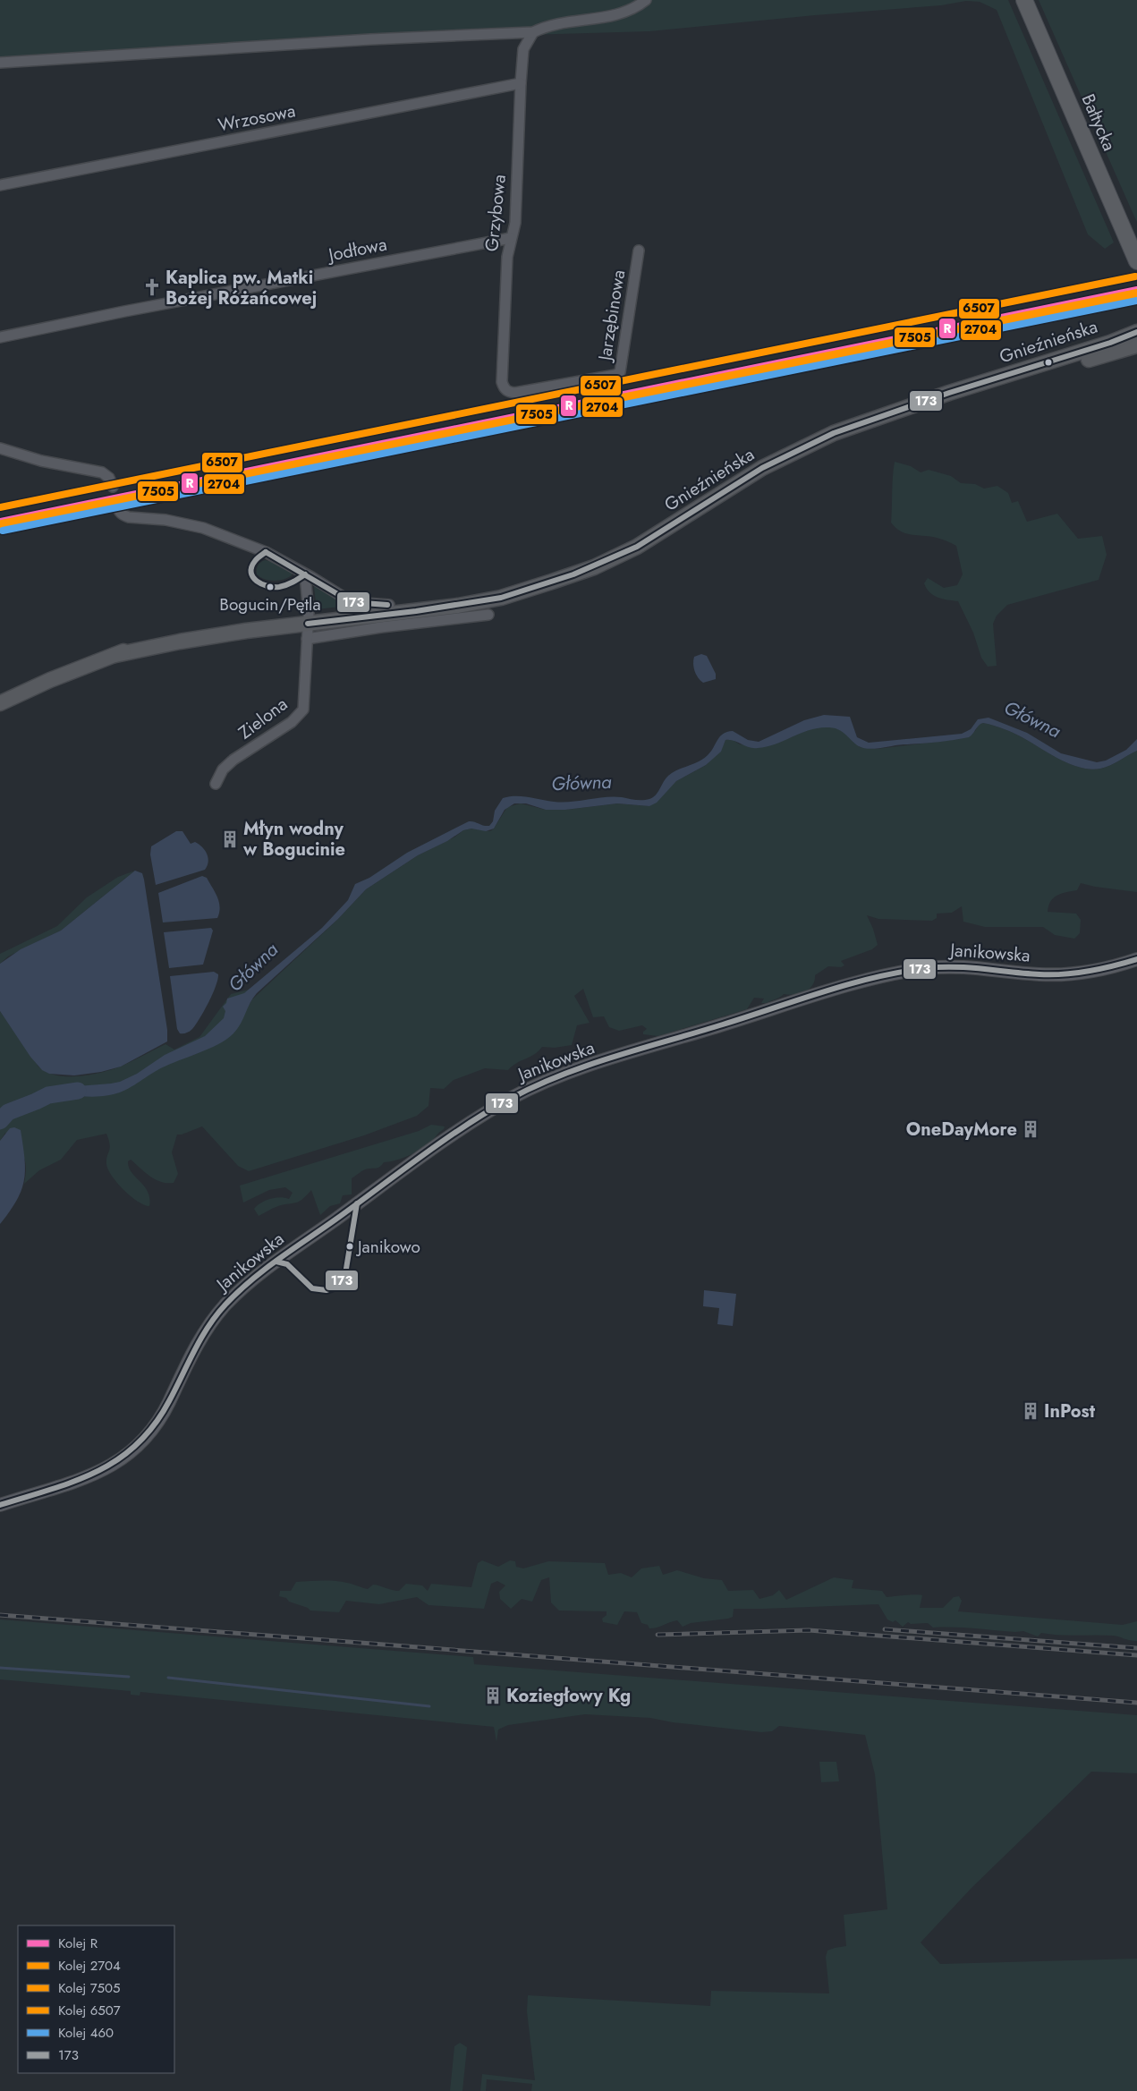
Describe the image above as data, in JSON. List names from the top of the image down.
{
  "streets": {
    "main road": ["Bałtycka", "Gnieźnieńska"],
    "street": [
      "Wrzosowa",
      "Grzybowa",
      "Jodłowa",
      "Jarzębinowa",
      "Zielona",
      "Janikowska"
    ]
  },
  "crossings": [
    ["Wrzosowa", "Grzybowa"],
    ["Grzybowa", "Jodłowa"],
    ["Grzybowa", "Jarzębinowa"],
    ["Gnieźnieńska", "Zielona"]
  ],
  "water": ["Główna"],
  "places": {
    "church": ["Kaplica pw. Matki Bożej Różańcowej"],
    "other": ["Bogucin/Pętla", "Janikowo"],
    "building": [
      "Młyn wodny w Bogucinie",
      "OneDayMore",
      "InPost",
      "Koziegłowy Kg"
    ]
  },
  "lines": [
    "rail line 6507",
    "rail line R",
    "rail line 7505",
    "rail line 2704",
    "rail line 460",
    "transit line 173"
  ],
  "legend": [
    "Kolej R",
    "Kolej 2704",
    "Kolej 7505",
    "Kolej 6507",
    "Kolej 460",
    "173"
  ]
}
